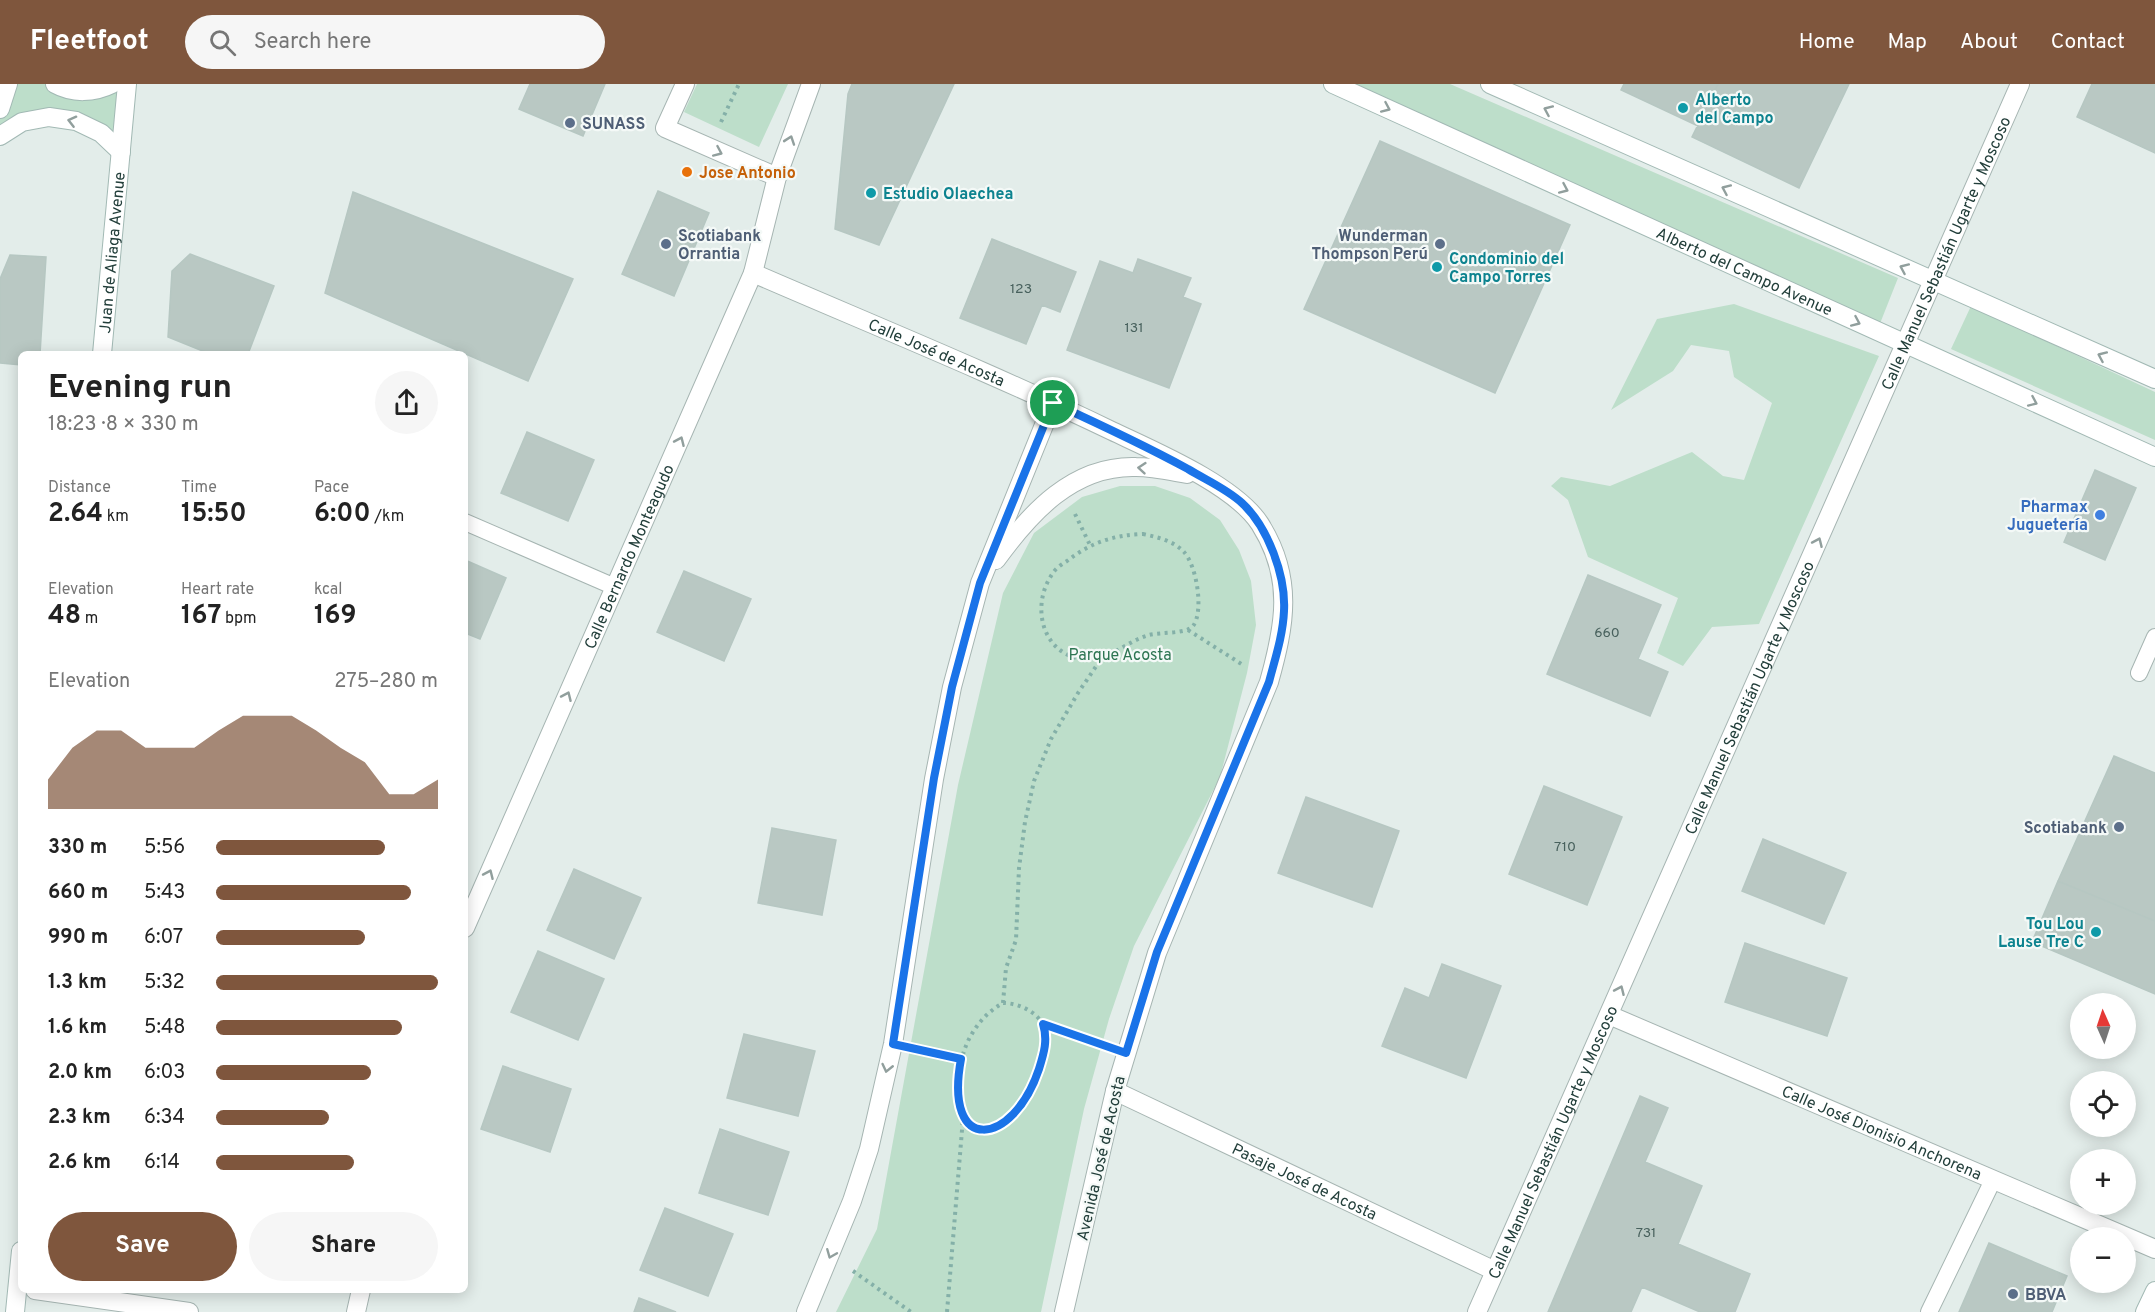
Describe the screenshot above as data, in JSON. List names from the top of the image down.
{
  "streets": {
    "street": [
      "Juan de Aliaga Avenue",
      "Calle Manuel Sebastián Ugarte y Moscoso",
      "Alberto del Campo Avenue",
      "Calle José de Acosta",
      "Calle Bernardo Monteagudo",
      "Calle José Dionisio Anchorena",
      "Avenida José de Acosta",
      "Pasaje José de Acosta"
    ]
  },
  "crossings": [
    ["Calle Manuel Sebastián Ugarte y Moscoso", "Alberto del Campo Avenue"],
    ["Calle Manuel Sebastián Ugarte y Moscoso", "Calle José Dionisio Anchorena"],
    ["Calle Manuel Sebastián Ugarte y Moscoso", "Pasaje José de Acosta"],
    ["Calle José de Acosta", "Calle Bernardo Monteagudo"],
    ["Calle José de Acosta", "Avenida José de Acosta"],
    ["Avenida José de Acosta", "Pasaje José de Acosta"]
  ],
  "one_way": ["Calle Manuel Sebastián Ugarte y Moscoso", "Calle Bernardo Monteagudo"],
  "parks": ["Parque Acosta"],
  "places": [
    "Alberto del Campo",
    "SUNASS",
    "Jose Antonio",
    "Estudio Olaechea",
    "Scotiabank Orrantia",
    "Wunderman Thompson Perú",
    "Condominio del Campo Torres",
    "Pharmax Juguetería",
    "Scotiabank",
    "Tou Lou Lause Tre C",
    "BBVA"
  ],
  "house_numbers": [
    "123",
    "131",
    "660",
    "710",
    "731"
  ],
  "north": "top",
  "page": {
    "header": "Fleetfoot",
    "search": "Search here",
    "nav": [
      "Home",
      "Map",
      "About",
      "Contact"
    ],
    "heading": ["Evening run", "18:23 · 8 × 330 m"],
    "stats": [
      ["Distance", "2.64 km"],
      ["Time", "15:50"],
      ["Pace", "6:00 /km"],
      ["Elevation", "48 m"],
      ["Heart rate", "167 bpm"],
      ["kcal", "169"]
    ],
    "chart": ["Elevation", "275–280 m"],
    "list": [
      {
        "name": "330 m",
        "note": "5:56"
      },
      {
        "name": "660 m",
        "note": "5:43"
      },
      {
        "name": "990 m",
        "note": "6:07"
      },
      {
        "name": "1.3 km",
        "note": "5:32"
      },
      {
        "name": "1.6 km",
        "note": "5:48"
      },
      {
        "name": "2.0 km",
        "note": "6:03"
      },
      {
        "name": "2.3 km",
        "note": "6:34"
      },
      {
        "name": "2.6 km",
        "note": "6:14"
      }
    ],
    "map_buttons": ["+", "−"],
    "buttons": ["Save", "Share"]
  }
}
